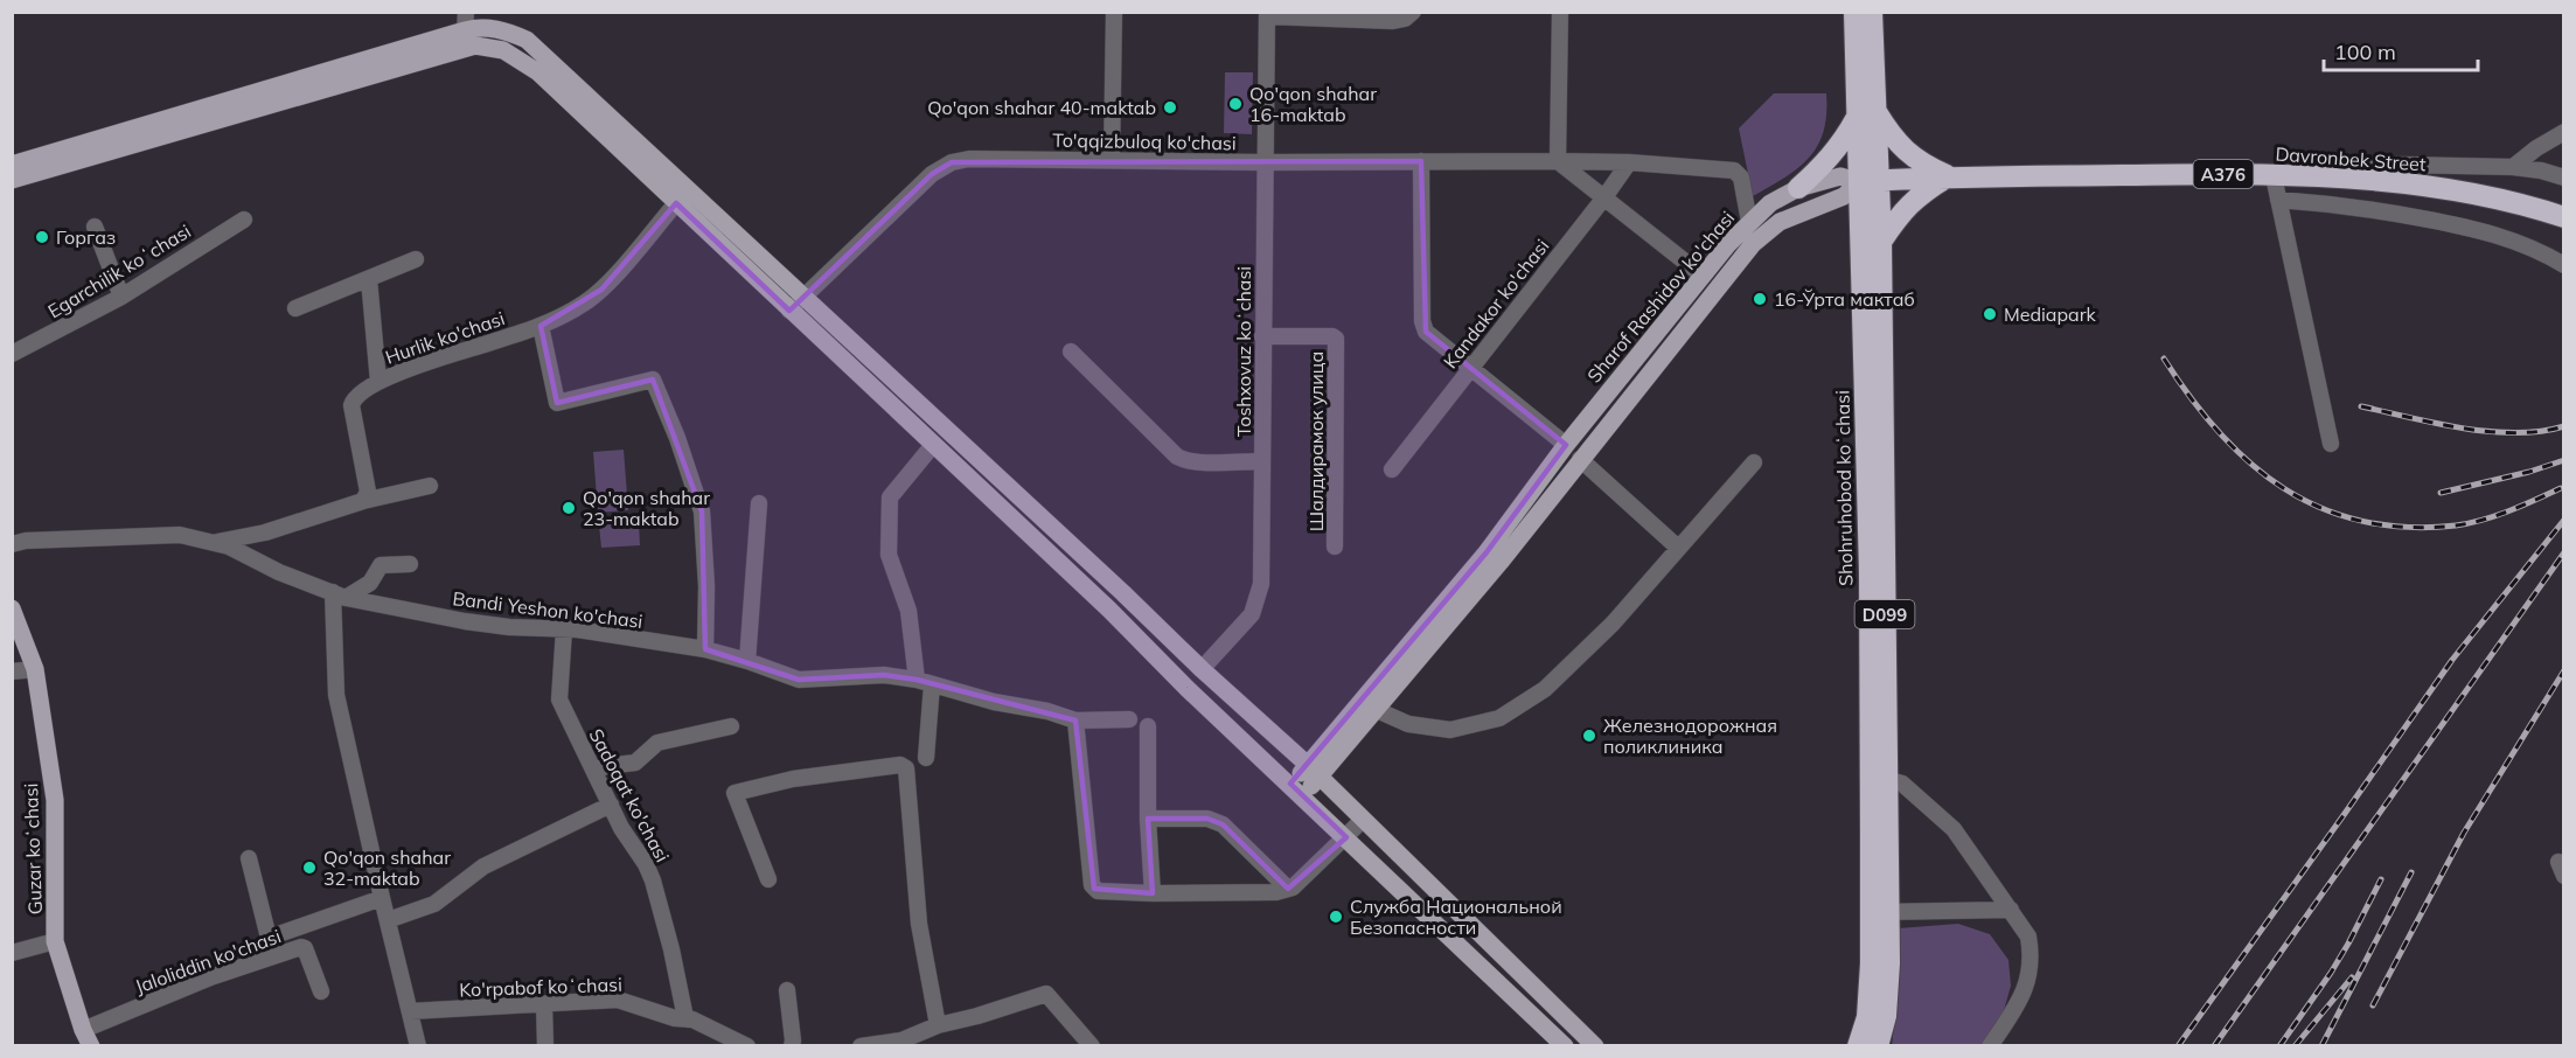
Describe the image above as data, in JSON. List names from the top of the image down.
{
  "streets": {
    "highway": [
      "Davronbek Street",
      "A376",
      "Shohruhobod koʻchasi",
      "D099"
    ],
    "main road": ["Sharof Rashidov ko'chasi", "Guzar koʻchasi"],
    "street": [
      "To'qqizbuloq ko'chasi",
      "Egarchilik koʻchasi",
      "Kandakor ko'chasi",
      "Hurlik ko'chasi",
      "Toshxovuz koʻchasi",
      "Шалдирамок улица",
      "Bandi Yeshon ko'chasi",
      "Sadoqat ko'chasi",
      "Jaloliddin ko'chasi",
      "Ko'rpabof koʻchasi"
    ]
  },
  "crossings": [
    ["To'qqizbuloq ko'chasi", "Sharof Rashidov ko'chasi"],
    ["To'qqizbuloq ko'chasi", "Kandakor ko'chasi"],
    ["To'qqizbuloq ko'chasi", "Toshxovuz koʻchasi"],
    ["Davronbek Street", "Sharof Rashidov ko'chasi"],
    ["Davronbek Street", "Shohruhobod koʻchasi"],
    ["Sharof Rashidov ko'chasi", "Shohruhobod koʻchasi"],
    ["Toshxovuz koʻchasi", "Шалдирамок улица"],
    ["Bandi Yeshon ko'chasi", "Sadoqat ko'chasi"],
    ["Sadoqat ko'chasi", "Ko'rpabof koʻchasi"],
    ["Guzar koʻchasi", "Jaloliddin ko'chasi"]
  ],
  "places": [
    "Qo'qon shahar 16-maktab",
    "Qo'qon shahar 40-maktab",
    "Горгаз",
    "16-Ўрта мактаб",
    "Mediapark",
    "Qo'qon shahar 23-maktab",
    "Железнодорожная поликлиника",
    "Qo'qon shahar 32-maktab",
    "Служба Национальной Безопасности"
  ],
  "scale_bar": "100 m"
}
